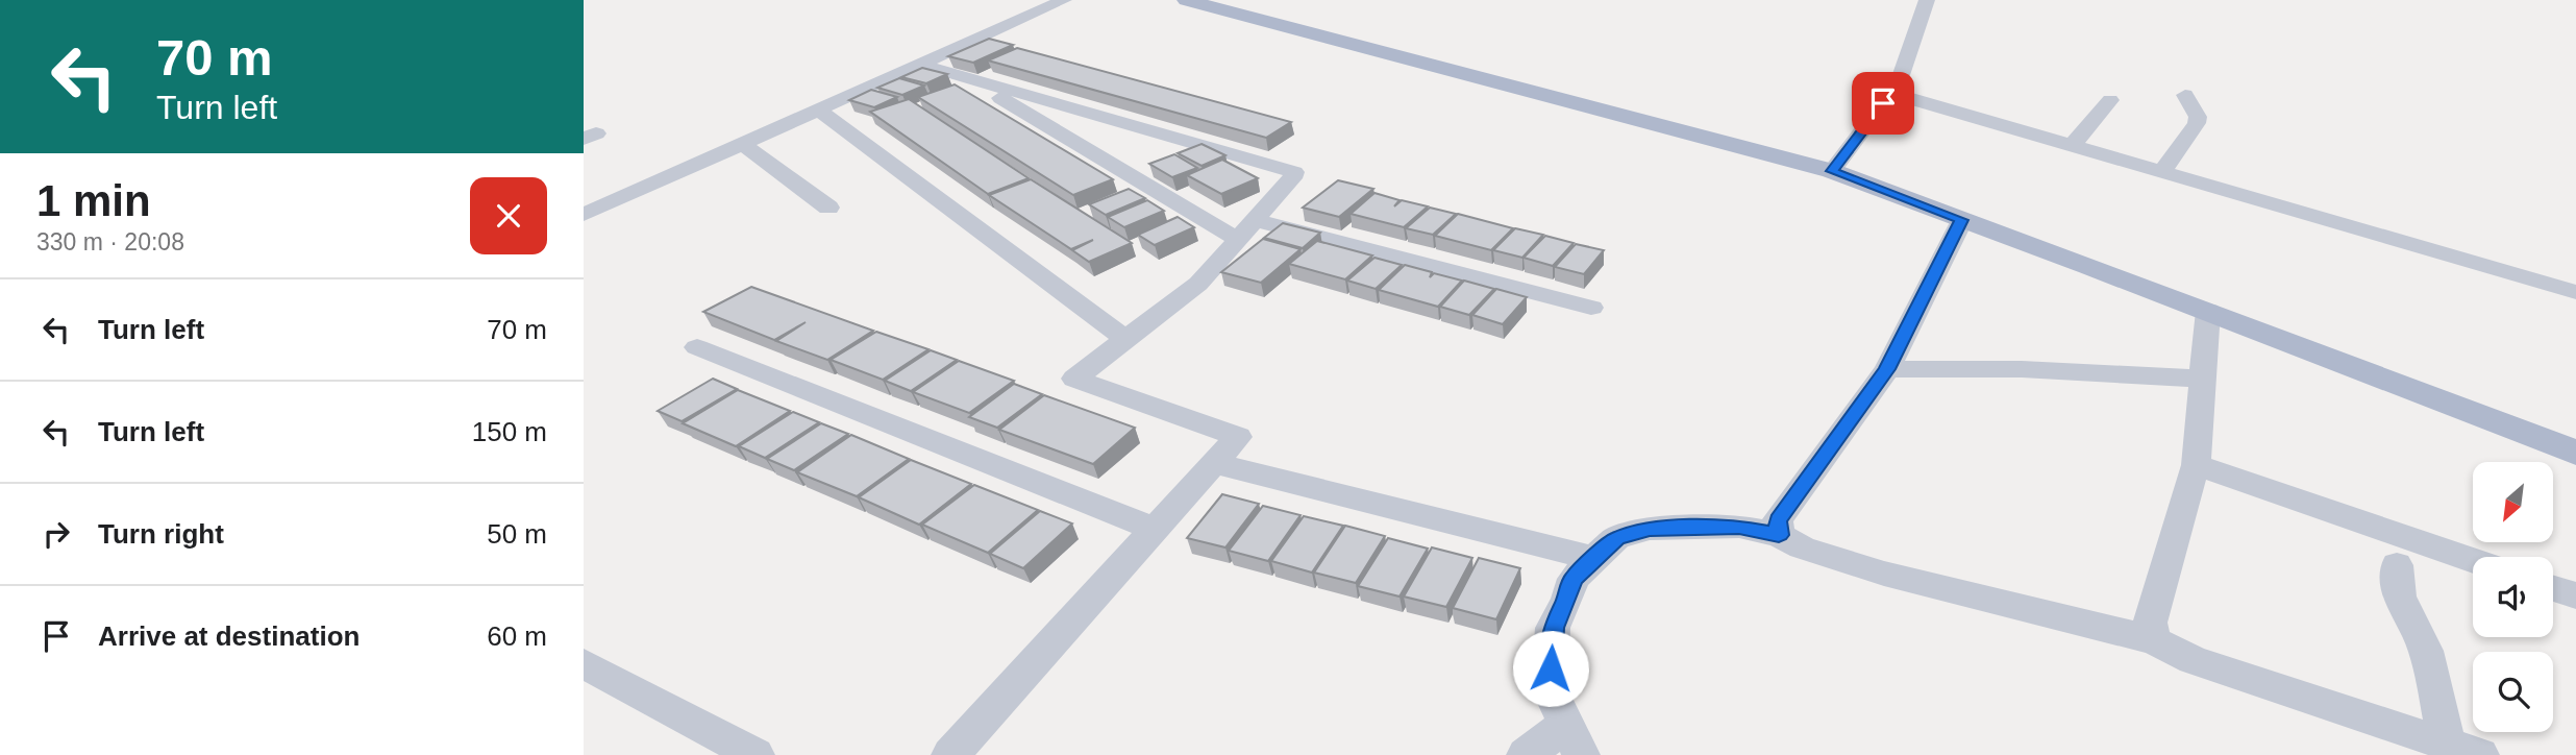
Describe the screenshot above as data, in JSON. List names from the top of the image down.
{
  "north": "bottom left",
  "page": {
    "turn": ["70 m", "Turn left"],
    "heading": ["1 min", "330 m · 20:08"],
    "list": [
      {
        "name": "Turn left",
        "value": "70 m"
      },
      {
        "name": "Turn left",
        "value": "150 m"
      },
      {
        "name": "Turn right",
        "value": "50 m"
      },
      {
        "name": "Arrive at destination",
        "value": "60 m"
      }
    ]
  }
}
